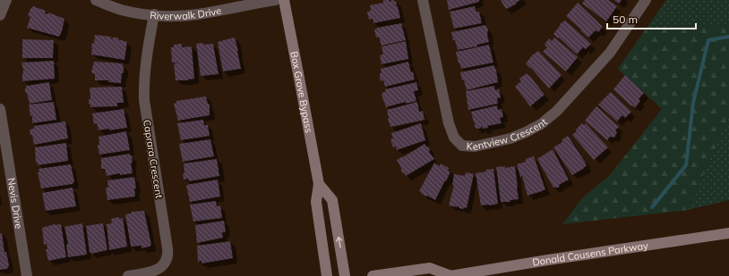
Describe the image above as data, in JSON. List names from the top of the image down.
{
  "streets": {
    "main road": ["Box Grove Bypass", "Donald Cousens Parkway"],
    "street": [
      "Riverwalk Drive",
      "Kentview Crescent",
      "Caprara Crescent",
      "Nevis Drive"
    ]
  },
  "crossings": [
    ["Riverwalk Drive", "Caprara Crescent"]
  ],
  "scale_bar": "50 m"
}
